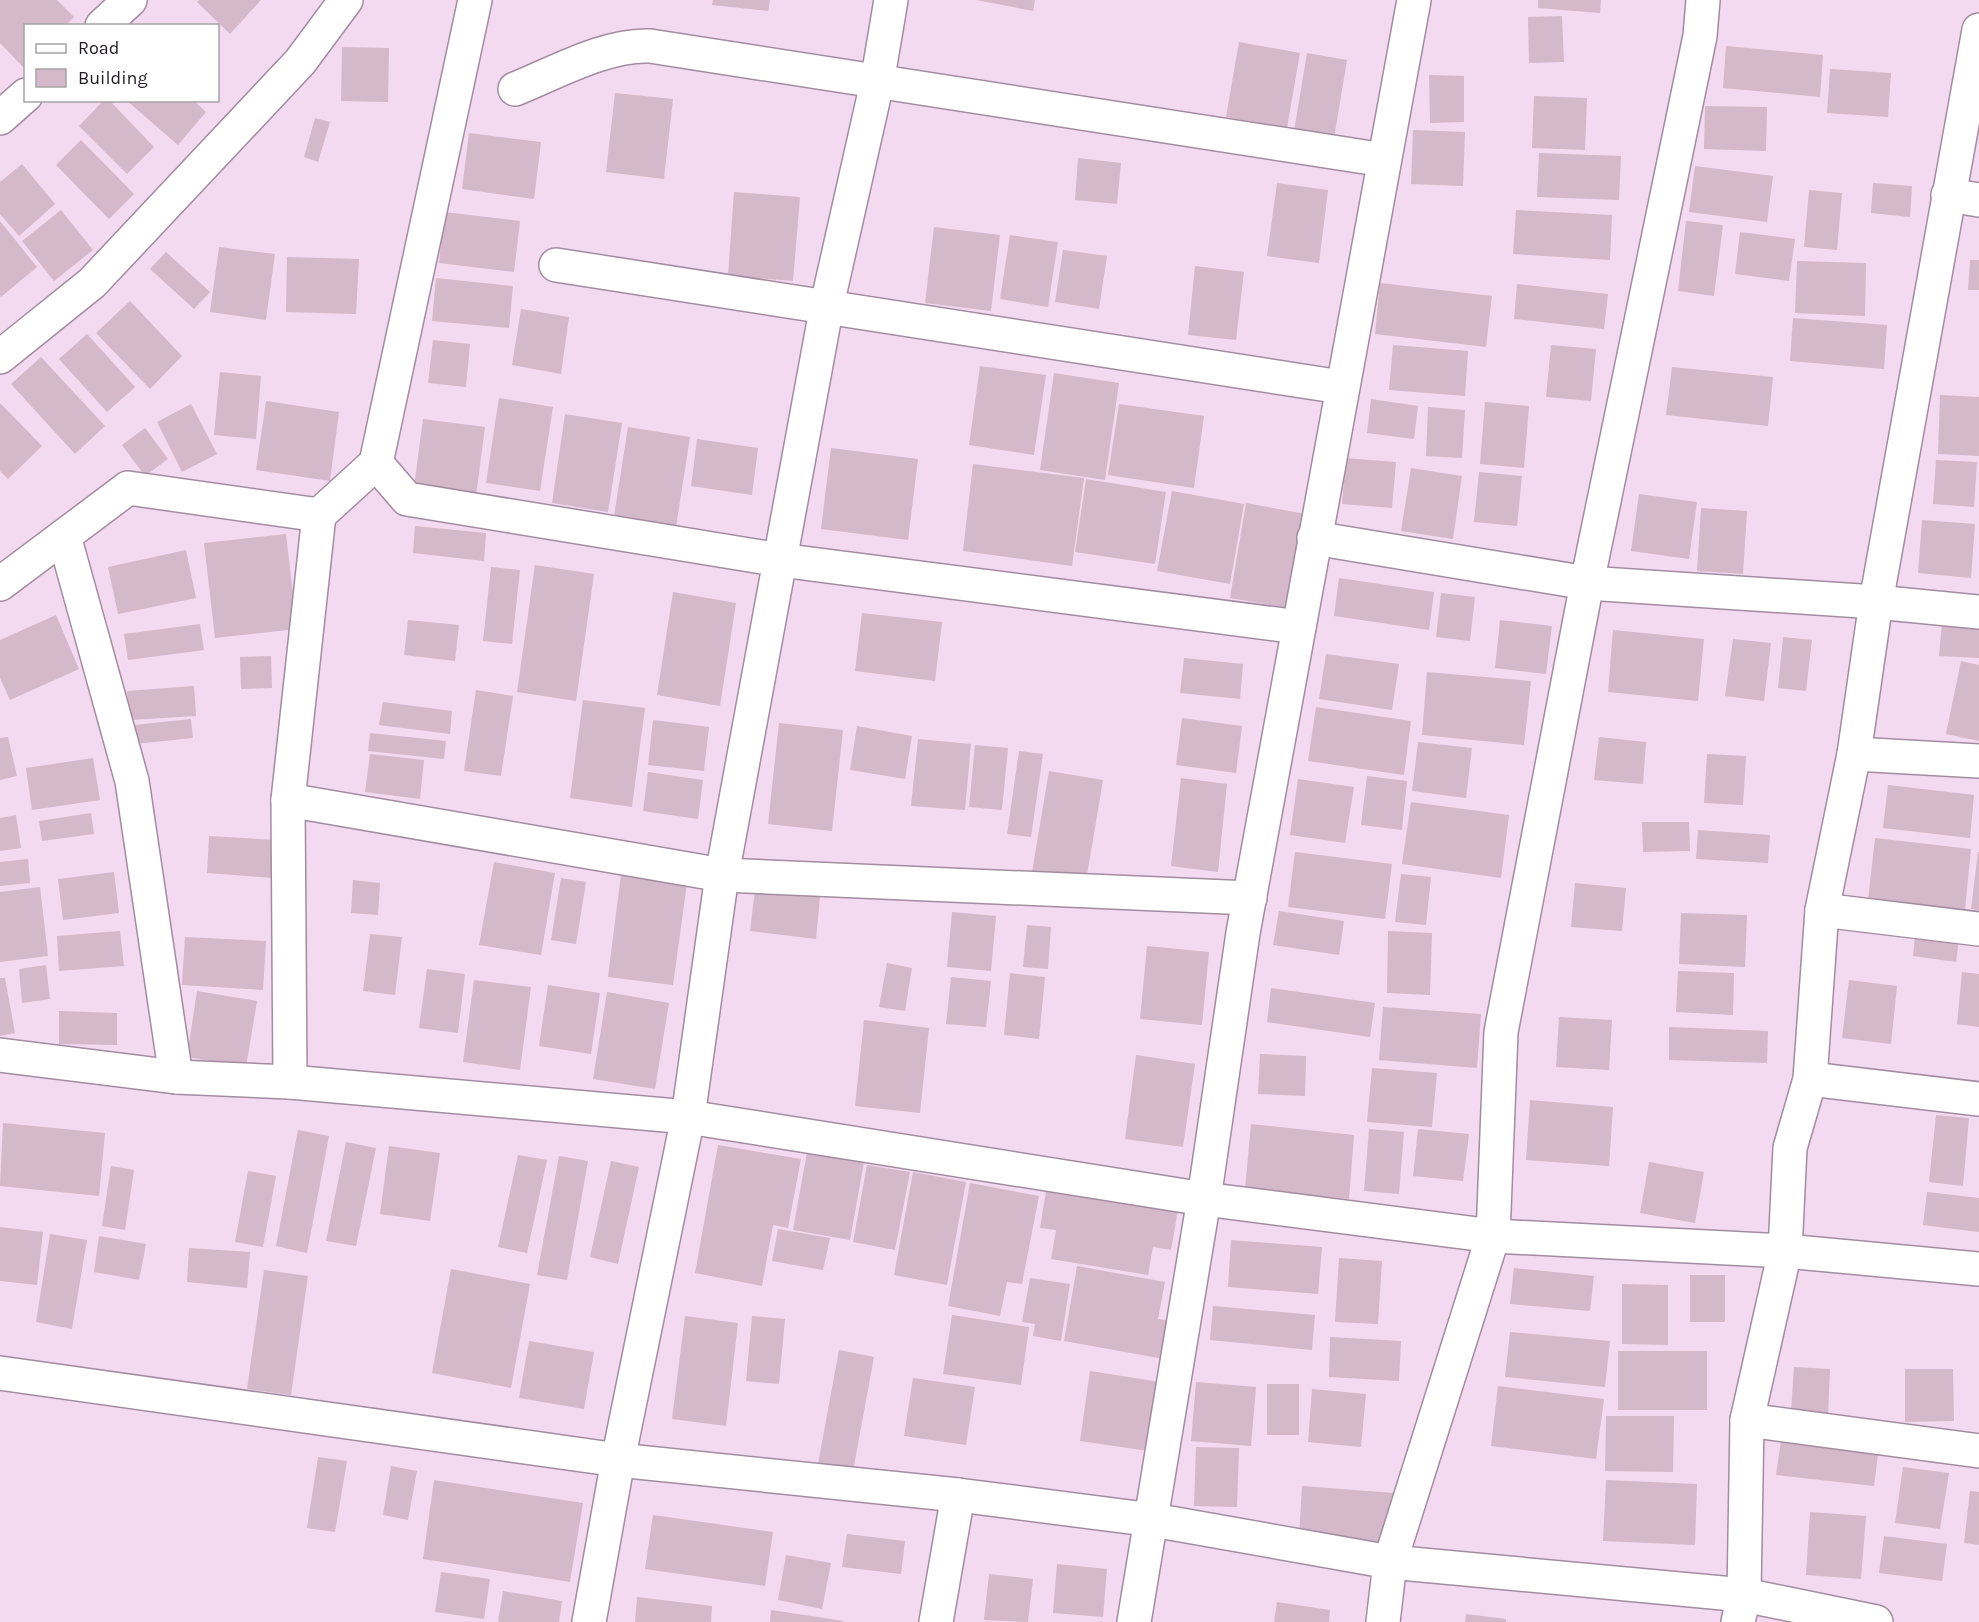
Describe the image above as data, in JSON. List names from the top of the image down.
{
  "legend": ["Road", "Building"]
}
